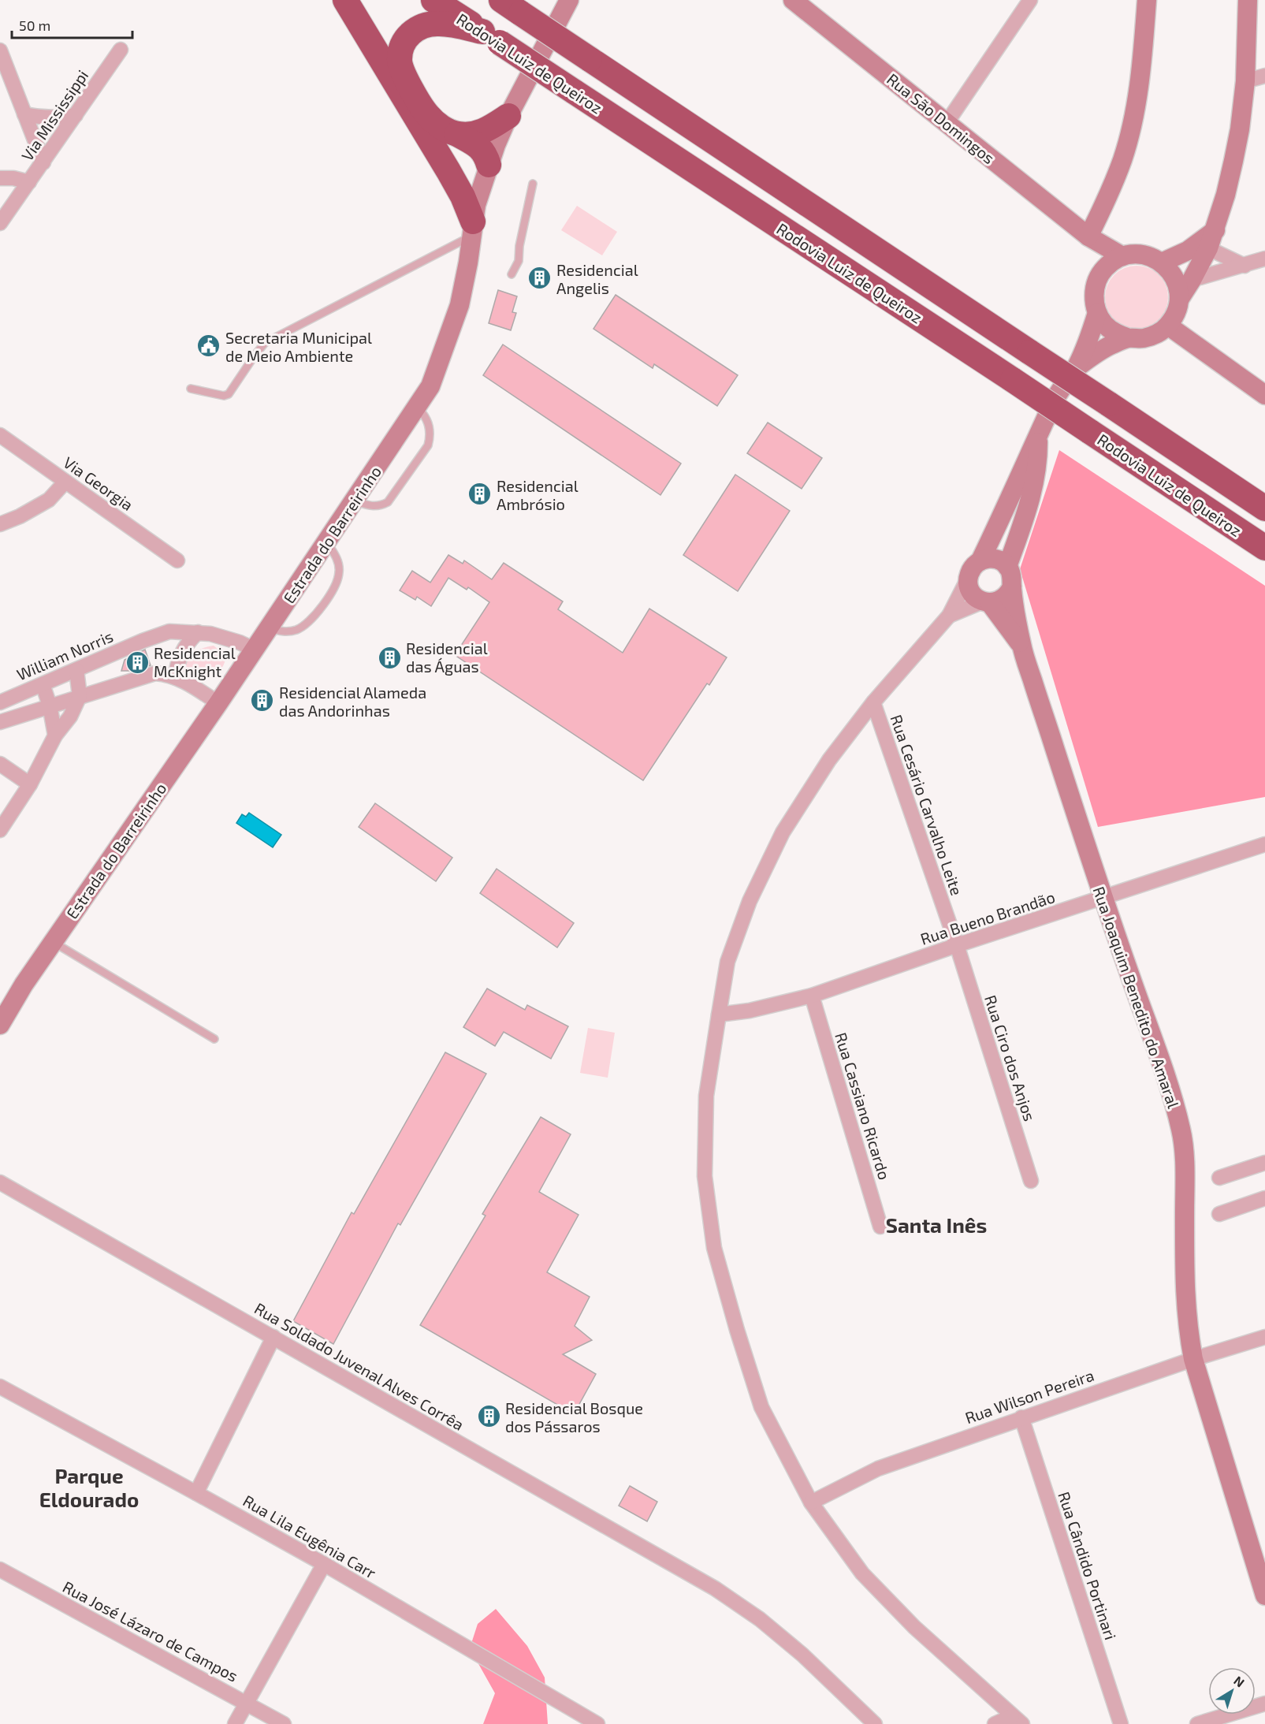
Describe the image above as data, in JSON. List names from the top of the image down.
{
  "streets": {
    "highway": ["Rodovia Luiz de Queiroz"],
    "main road": ["Rua São Domingos", "Estrada do Barreirinho", "Rua Joaquim Benedito do Amaral"],
    "street": [
      "Via Mississippi",
      "Via Georgia",
      "William Norris",
      "Rua Cesário Carvalho Leite",
      "Rua Bueno Brandão",
      "Rua Ciro dos Anjos",
      "Rua Cassiano Ricardo",
      "Rua Soldado Juvenal Alves Corrêa",
      "Rua Wilson Pereira",
      "Rua Lila Eugênia Carr",
      "Rua Cândido Portinari",
      "Rua José Lázaro de Campos"
    ]
  },
  "crossings": [
    ["Estrada do Barreirinho", "William Norris"],
    ["Rua Cesário Carvalho Leite", "Rua Bueno Brandão"],
    ["Rua Cesário Carvalho Leite", "Rua Ciro dos Anjos"],
    ["Rua Bueno Brandão", "Rua Joaquim Benedito do Amaral"],
    ["Rua Bueno Brandão", "Rua Ciro dos Anjos"],
    ["Rua Bueno Brandão", "Rua Cassiano Ricardo"],
    ["Rua Joaquim Benedito do Amaral", "Rua Wilson Pereira"],
    ["Rua Wilson Pereira", "Rua Cândido Portinari"]
  ],
  "districts": ["Santa Inês", "Parque Eldourado"],
  "places": {
    "building": [
      "Residencial Angelis",
      "Residencial Ambrósio",
      "Residencial das Águas",
      "Residencial McKnight",
      "Residencial Alameda das Andorinhas",
      "Residencial Bosque dos Pássaros"
    ],
    "public building": ["Secretaria Municipal de Meio Ambiente"]
  },
  "scale_bar": "50 m",
  "north": "top right"
}
